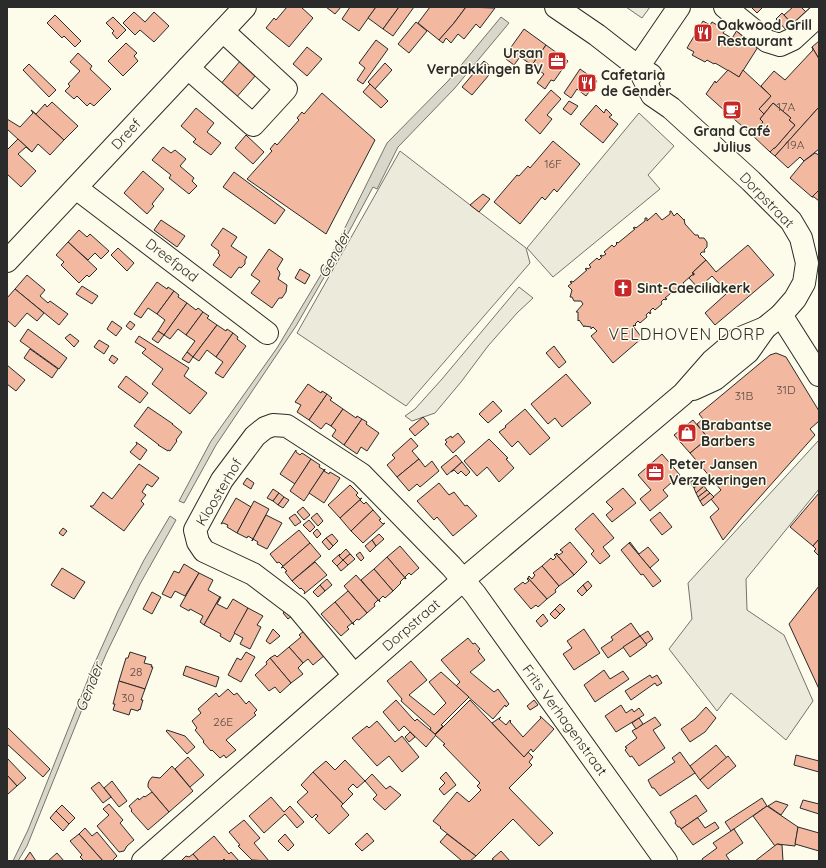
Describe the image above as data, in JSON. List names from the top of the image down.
{
  "streets": {
    "street": [
      "Dreef",
      "Dorpstraat",
      "Dreefpad",
      "Kloosterhof",
      "Frits Verhagenstraat"
    ]
  },
  "crossings": [
    ["Dreef", "Dreefpad"],
    ["Dorpstraat", "Kloosterhof"],
    ["Dorpstraat", "Frits Verhagenstraat"],
    ["Kloosterhof", "Frits Verhagenstraat"]
  ],
  "districts": ["VELDHOVEN DORP"],
  "water": ["Gender"],
  "places": {
    "restaurant": ["Oakwood Grill Restaurant", "Cafetaria de Gender"],
    "office": ["Ursan Verpakkingen BV", "Peter Jansen Verzekeringen"],
    "cafe": ["Grand Café Julius"],
    "church": ["Sint-Caeciliakerk"],
    "shop": ["Brabantse Barbers"]
  },
  "house_numbers": [
    "17A",
    "19A",
    "16F",
    "31D",
    "31B",
    "28",
    "30",
    "26E"
  ]
}
